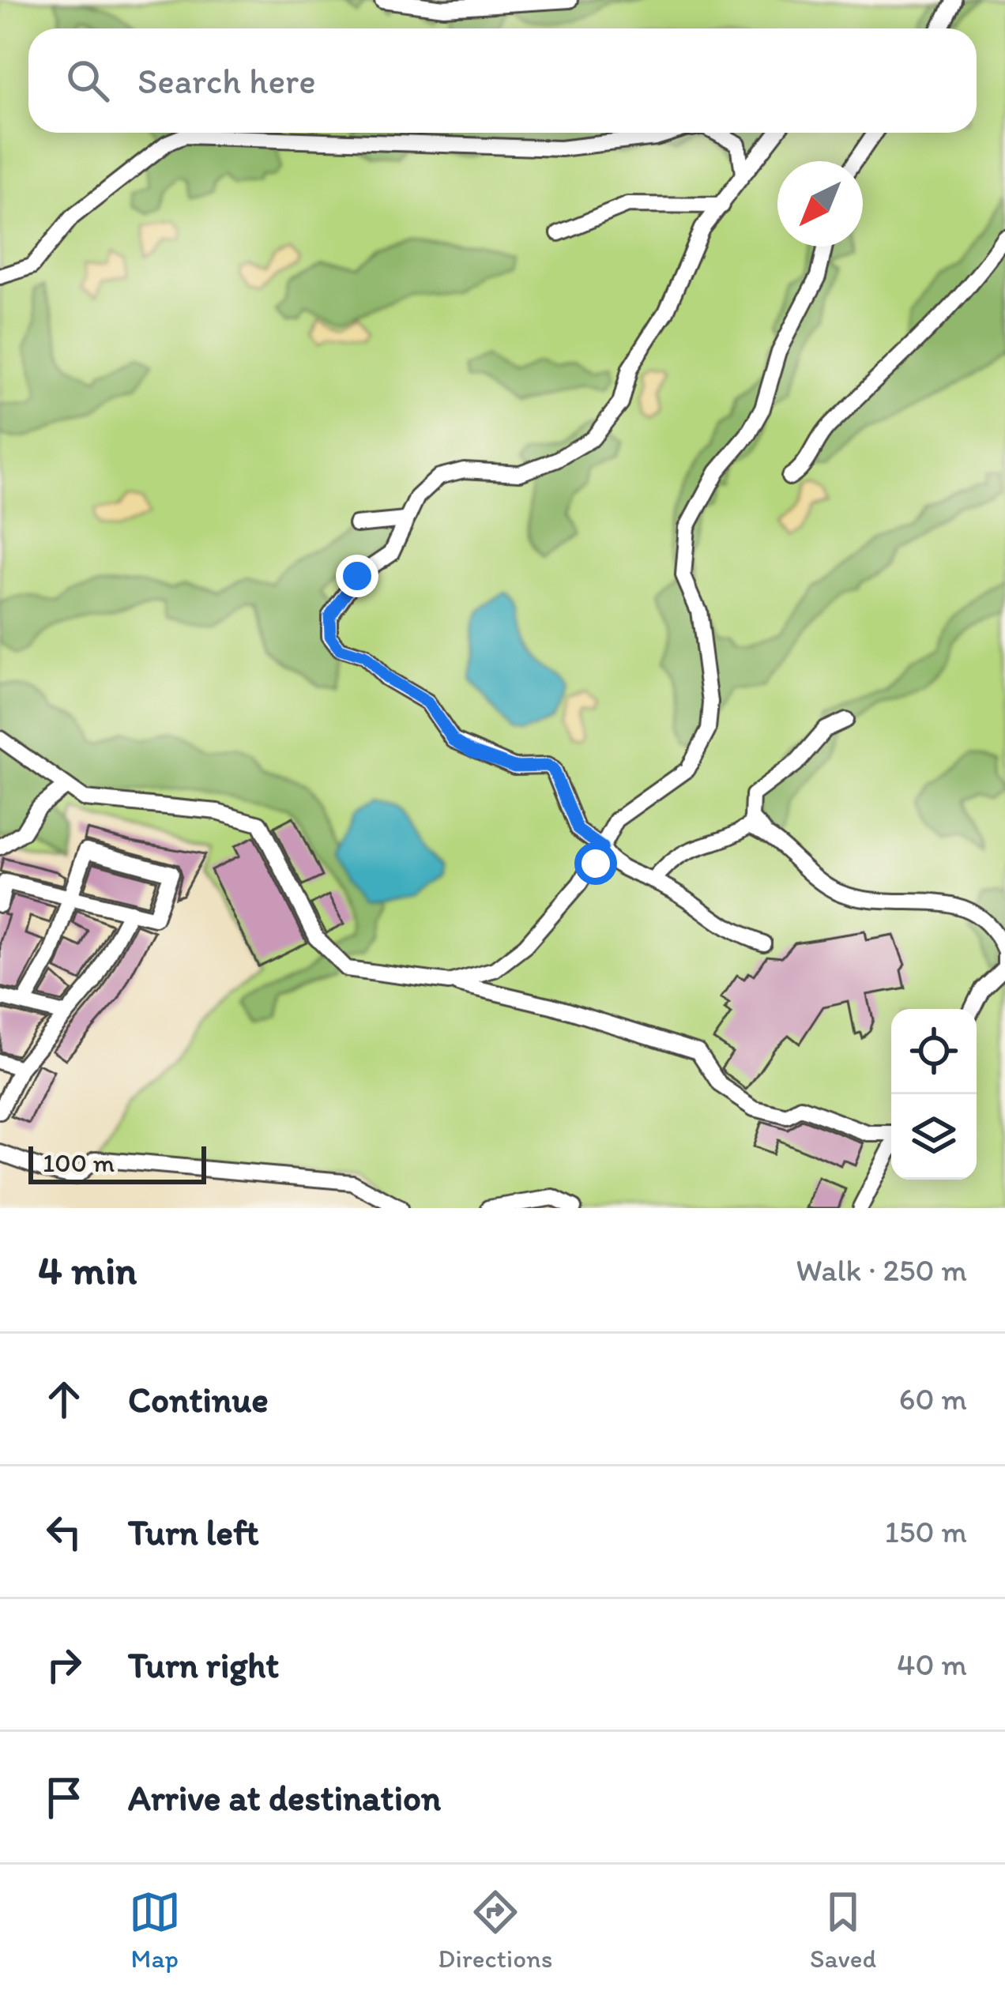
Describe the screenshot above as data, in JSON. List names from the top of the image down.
{
  "scale_bar": "100 m",
  "north": "bottom left",
  "page": {
    "search": "Search here",
    "scale": "100 m",
    "heading": ["4 min", "Walk · 250 m"],
    "list": [
      ["Continue", "60 m"],
      ["Turn left", "150 m"],
      ["Turn right", "40 m"],
      "Arrive at destination"
    ],
    "nav": ["Map", "Directions", "Saved"]
  }
}
